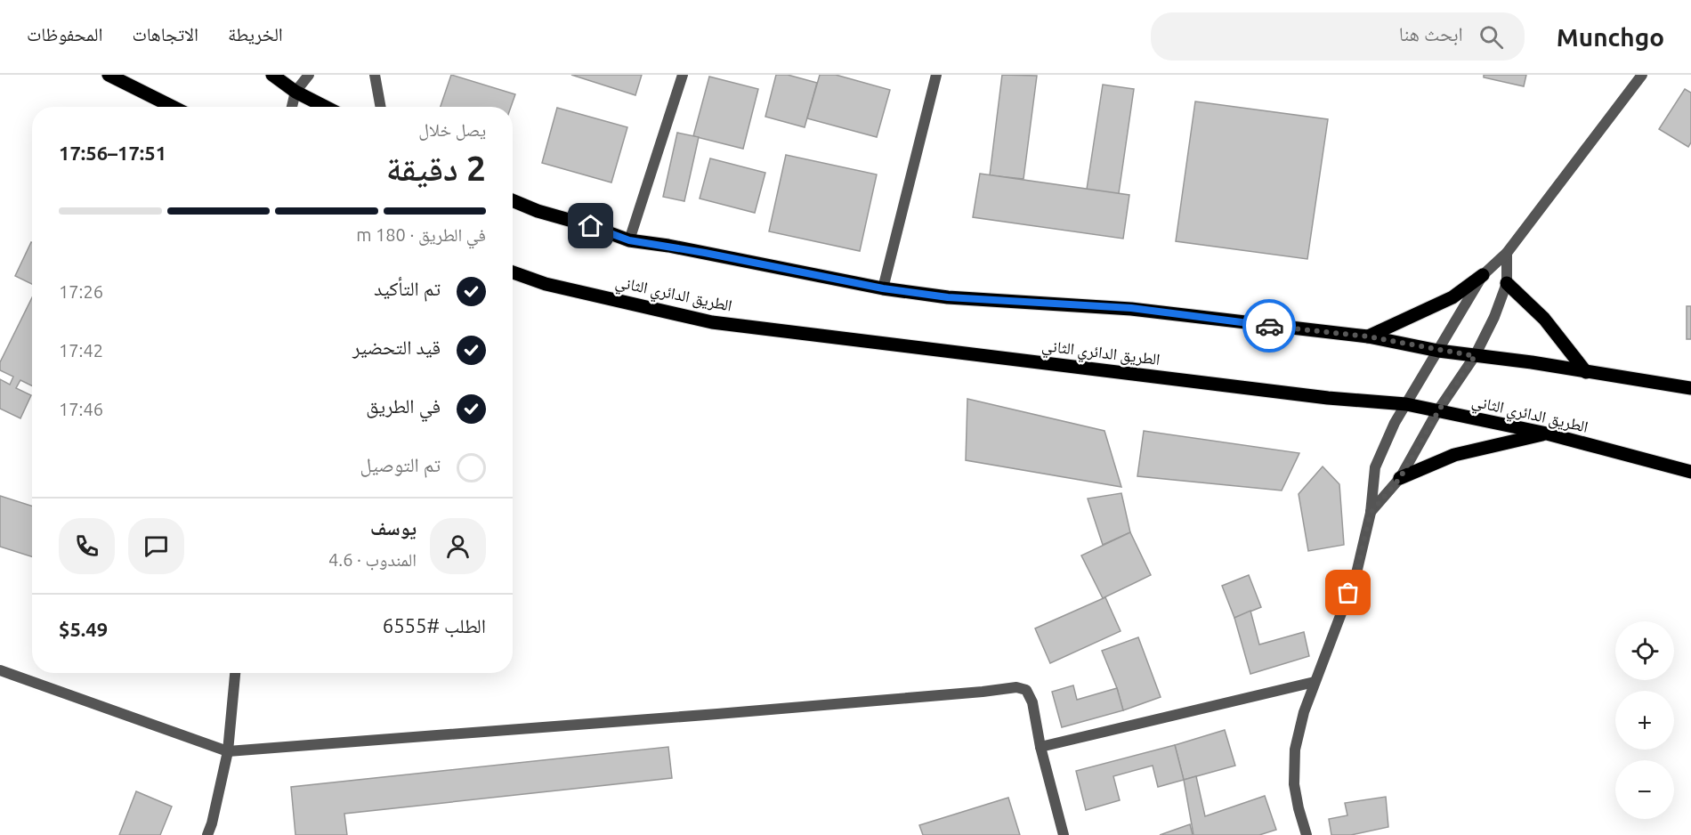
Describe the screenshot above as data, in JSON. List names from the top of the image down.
{
  "streets": {
    "main road": ["الطريق الدائري الثاني"]
  },
  "page": {
    "header": "Munchgo",
    "search": "ابحث هنا",
    "nav": ["الخريطة", "الاتجاهات", "المحفوظات"],
    "heading": ["2 دقيقة", "يصل خلال", "17:51–17:56"],
    "panel": [
      "يوسف",
      "المندوب · 4.6",
      "الطلب #6555",
      "$5.49"
    ],
    "bar": "في الطريق · 180 m",
    "list": [
      ["تم التأكيد", "17:26"],
      ["قيد التحضير", "17:42"],
      ["في الطريق", "17:46"],
      "تم التوصيل"
    ],
    "map_buttons": ["+", "−"]
  }
}
